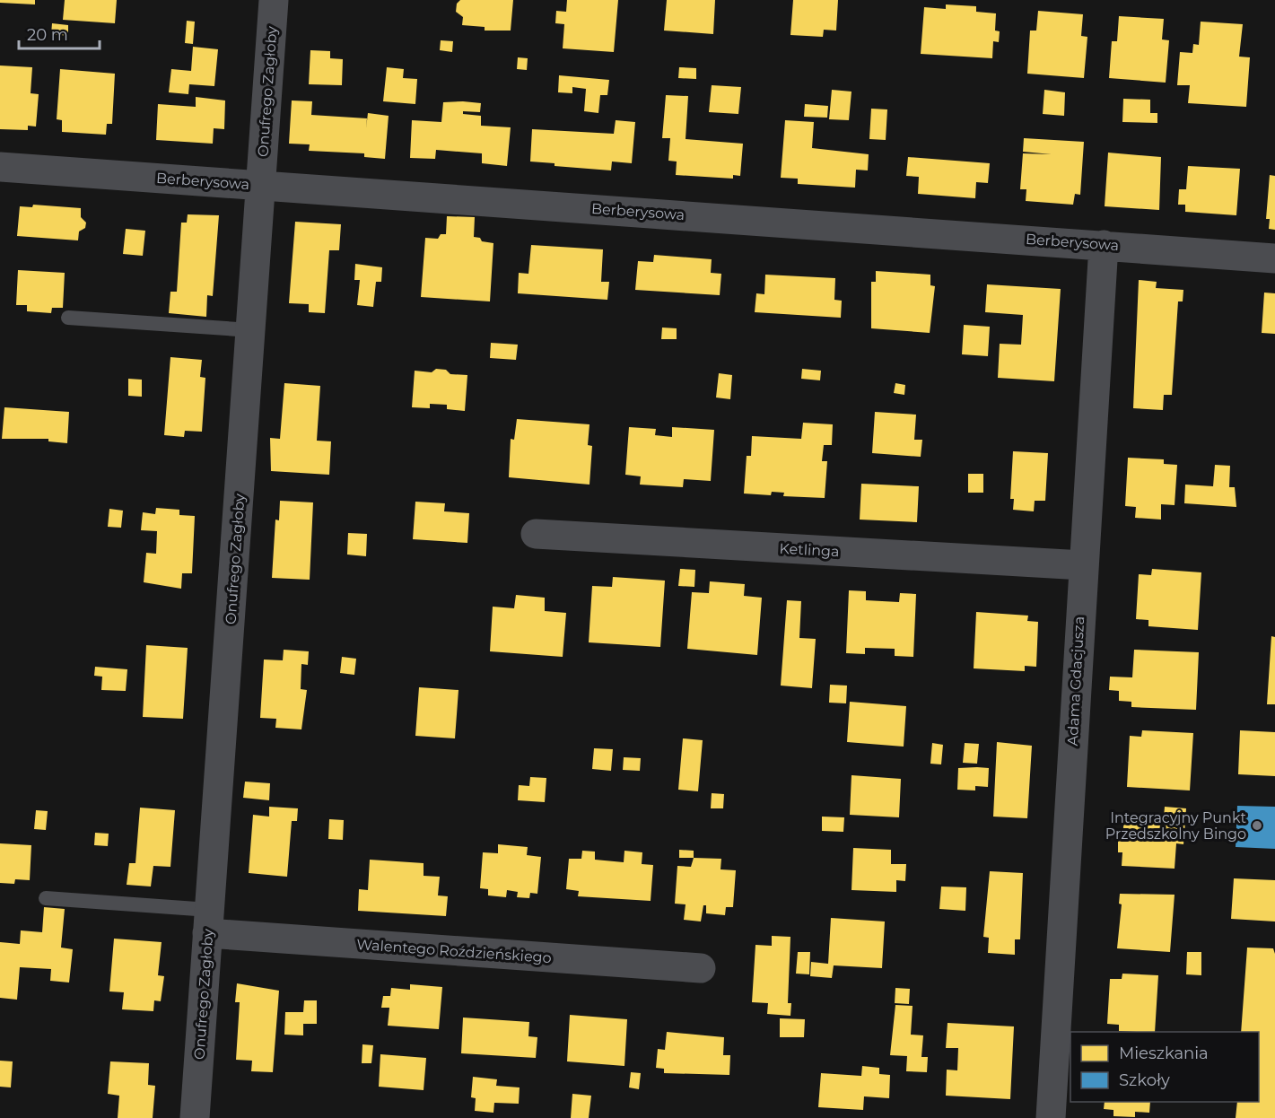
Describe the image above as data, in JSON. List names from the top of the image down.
{
  "streets": {
    "street": [
      "Onufrego Zagłoby",
      "Berberysowa",
      "Ketlinga",
      "Adama Gdacjusza",
      "Walentego Roździeńskiego"
    ]
  },
  "crossings": [
    ["Onufrego Zagłoby", "Berberysowa"],
    ["Onufrego Zagłoby", "Walentego Roździeńskiego"],
    ["Berberysowa", "Adama Gdacjusza"],
    ["Ketlinga", "Adama Gdacjusza"]
  ],
  "places": ["Integracyjny Punkt Przedszkolny Bingo"],
  "legend": ["Mieszkania", "Szkoły"],
  "scale_bar": "20 m"
}
